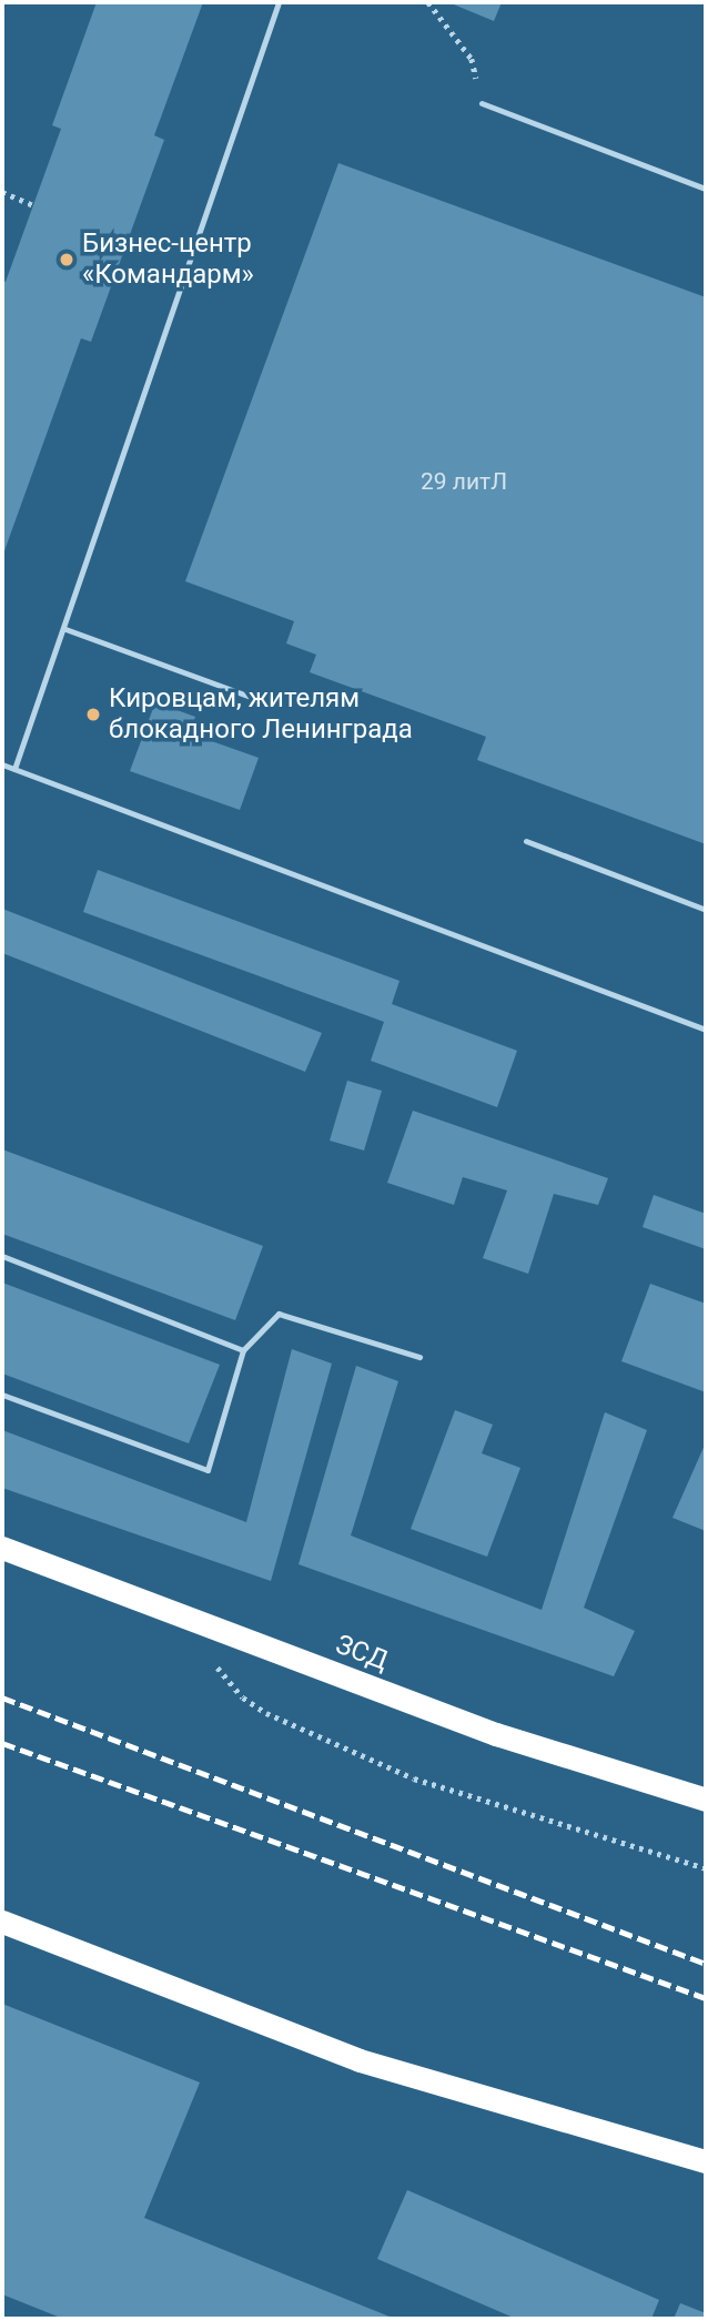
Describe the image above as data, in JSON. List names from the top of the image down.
{
  "streets": {
    "highway": ["ЗСД"]
  },
  "places": ["Бизнес-центр «Командарм»", "Кировцам, жителям блокадного Ленинграда"],
  "house_numbers": ["29 литЛ"]
}
